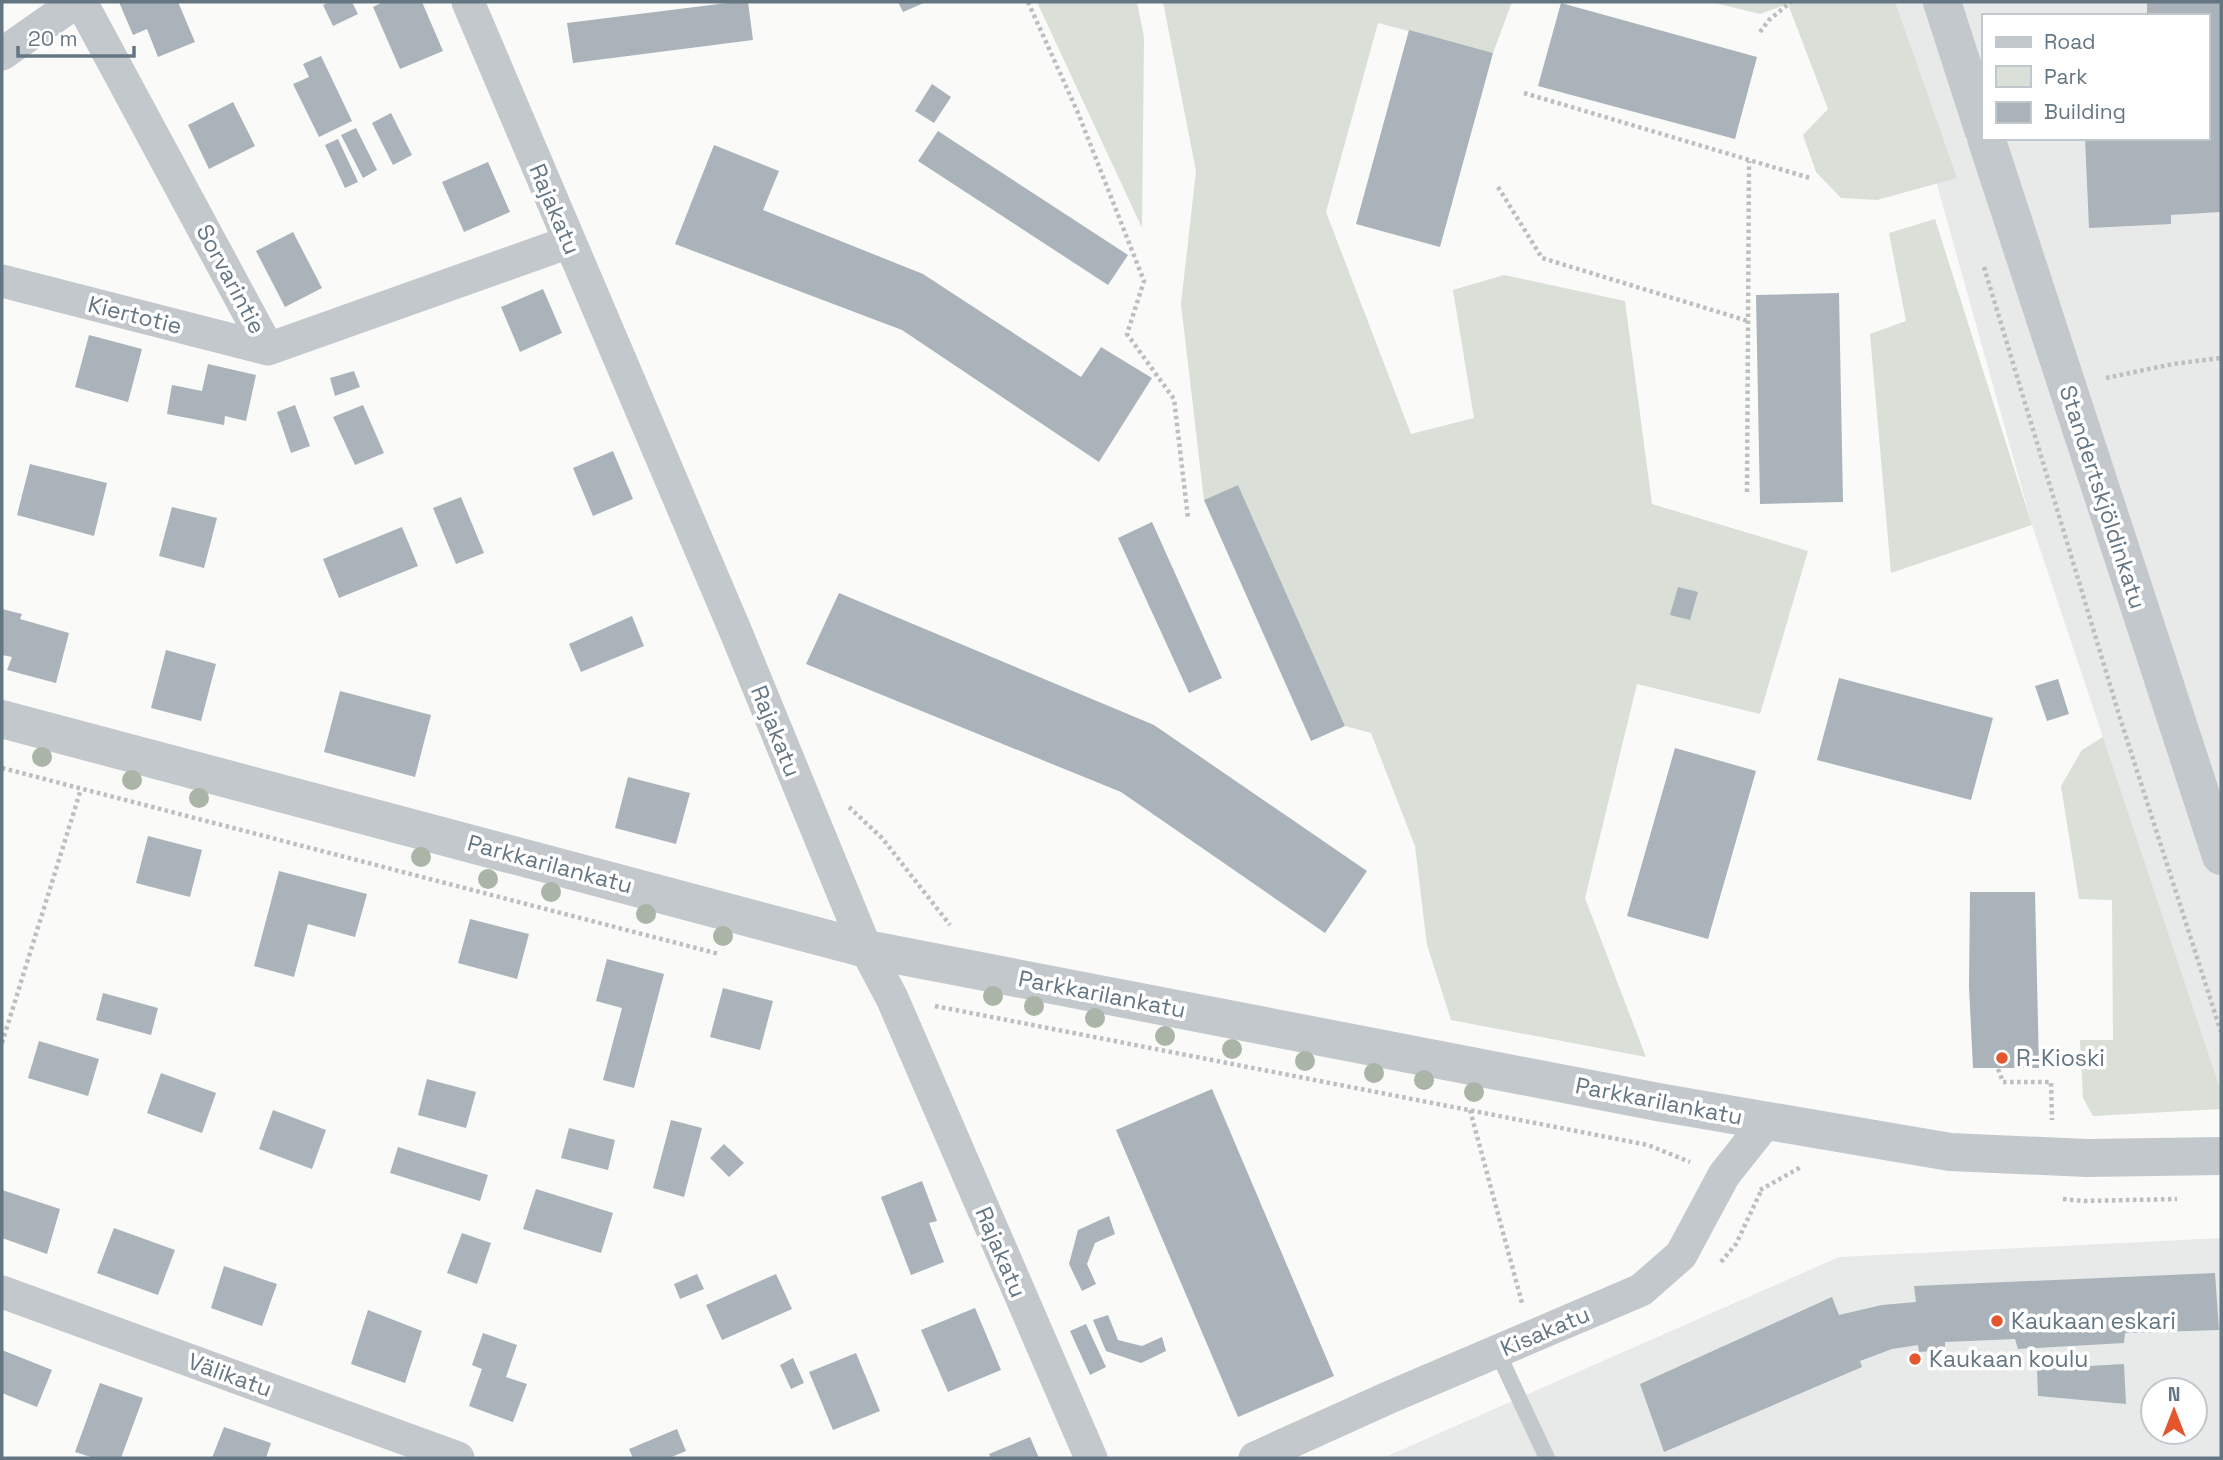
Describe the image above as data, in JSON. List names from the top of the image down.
{
  "streets": {
    "street": [
      "Rajakatu",
      "Sorvarintie",
      "Kiertotie",
      "Standertskjöldinkatu",
      "Parkkarilankatu",
      "Kisakatu",
      "Välikatu"
    ]
  },
  "crossings": [
    ["Rajakatu", "Sorvarintie"],
    ["Rajakatu", "Parkkarilankatu"],
    ["Sorvarintie", "Kiertotie"],
    ["Parkkarilankatu", "Kisakatu"]
  ],
  "places": ["R-Kioski", "Kaukaan eskari", "Kaukaan koulu"],
  "legend": ["Road", "Park", "Building"],
  "scale_bar": "20 m",
  "north": "top"
}
